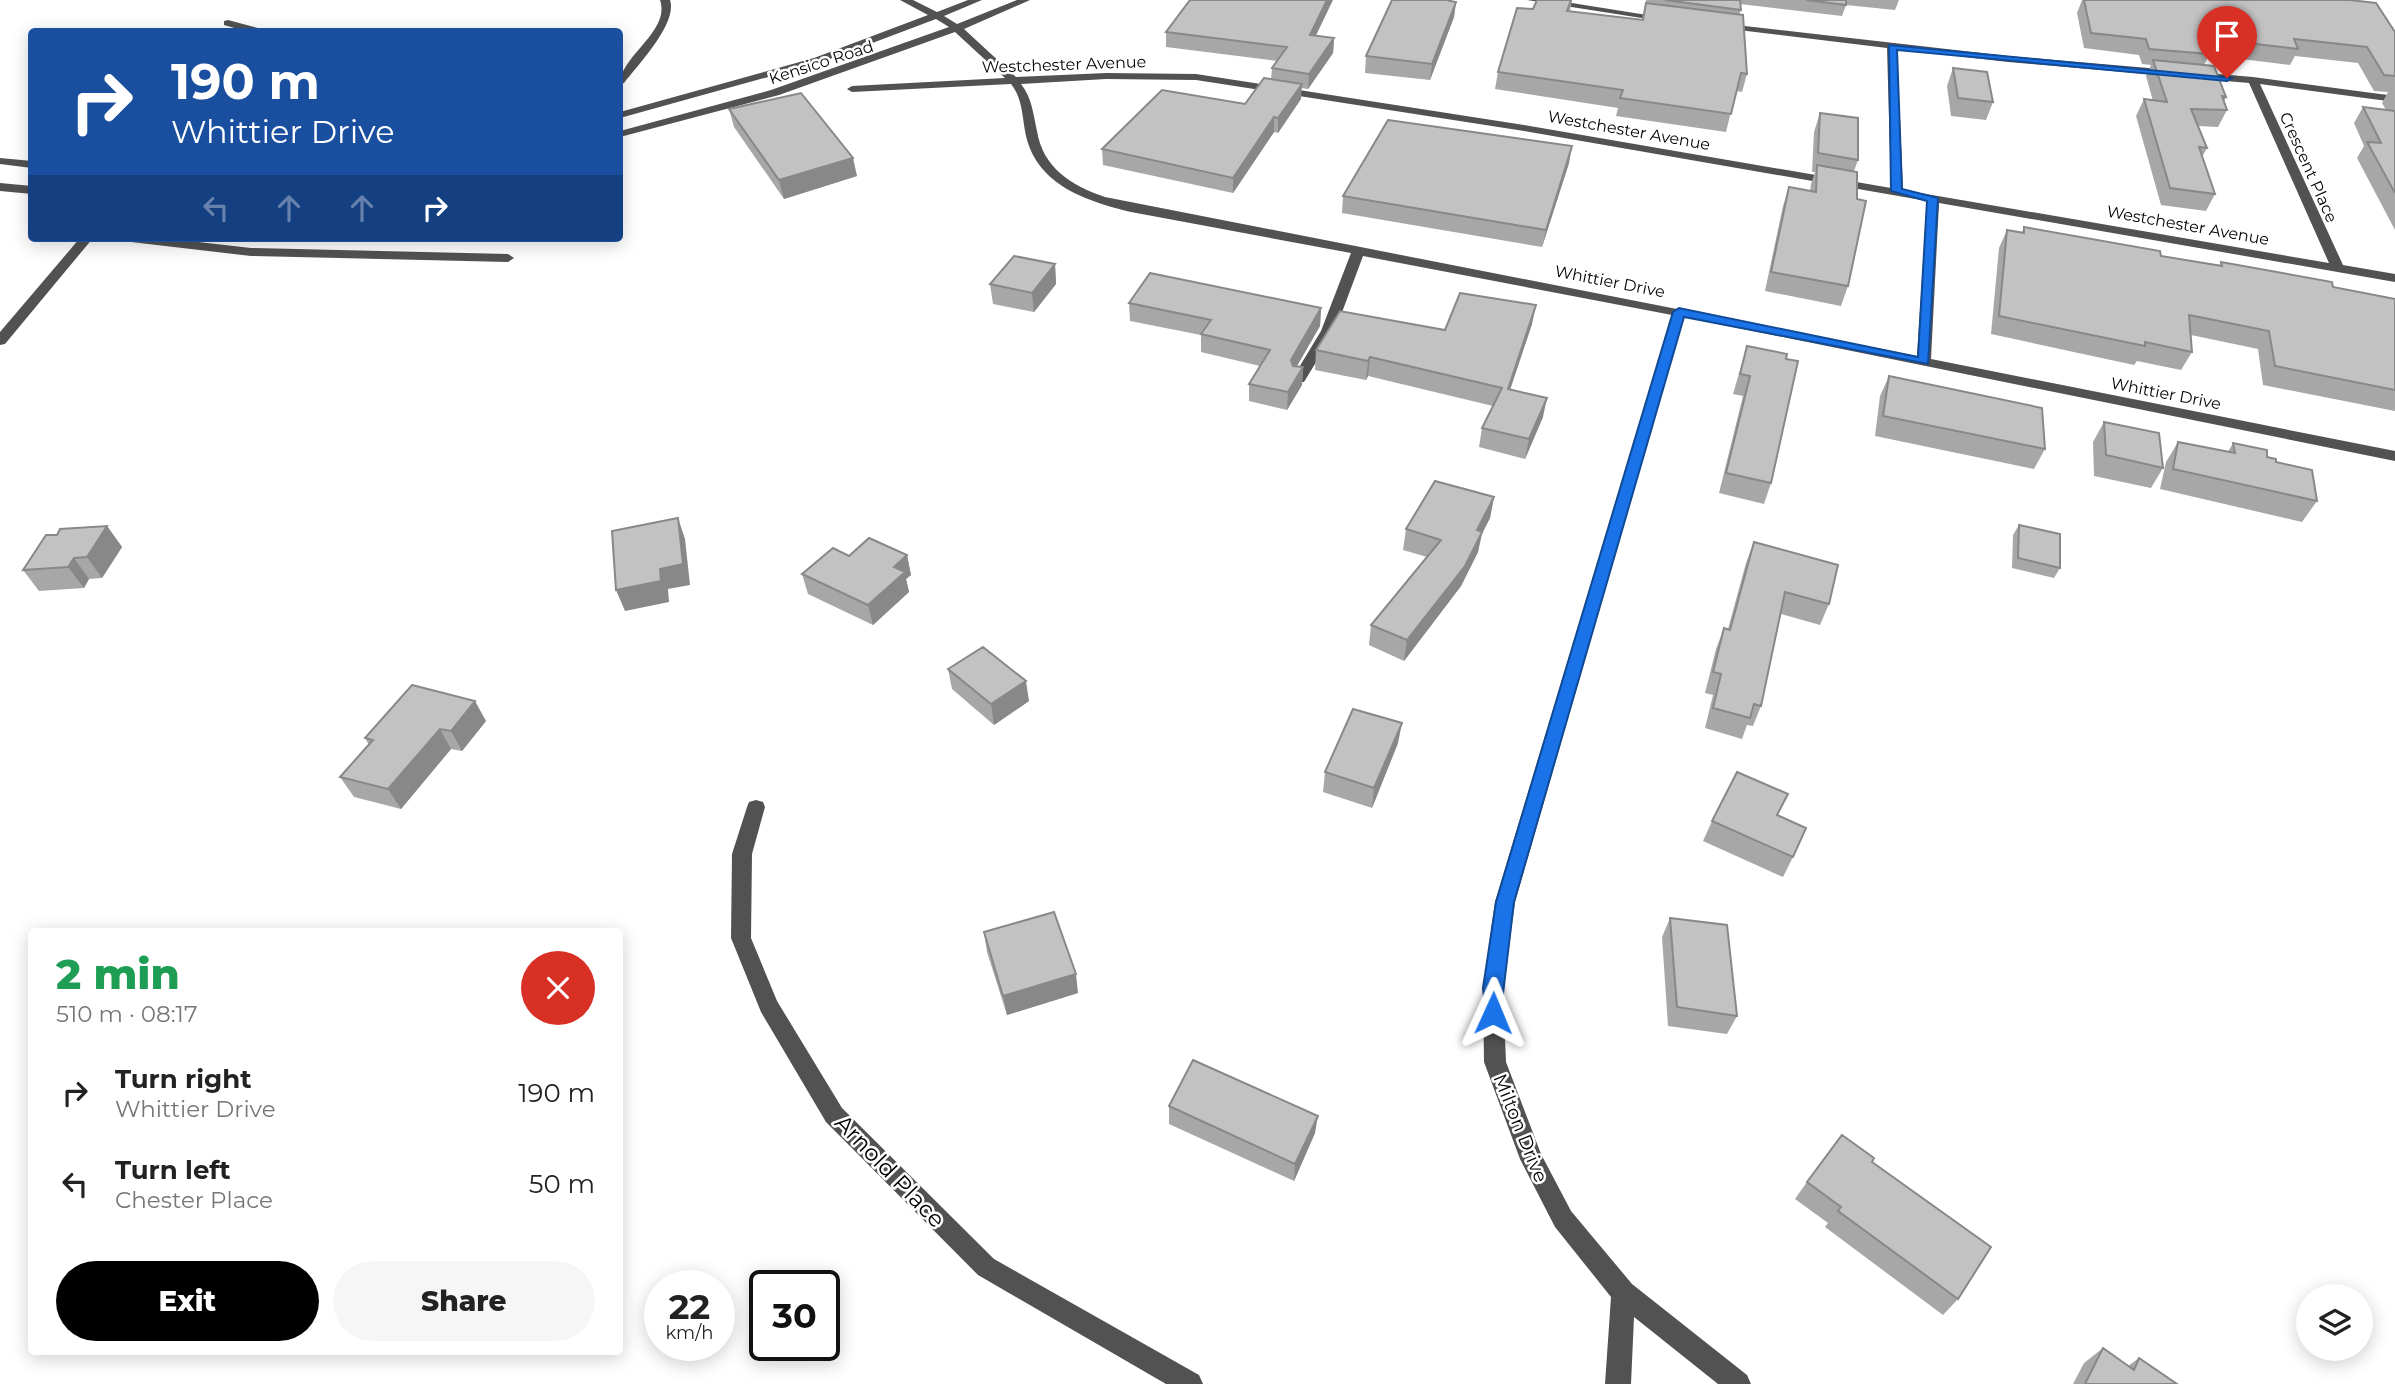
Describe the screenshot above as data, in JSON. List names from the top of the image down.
{
  "streets": {
    "street": [
      "Kensico Road",
      "Westchester Avenue",
      "Crescent Place",
      "Whittier Drive",
      "Milton Drive",
      "Arnold Place"
    ]
  },
  "crossings": [
    ["Kensico Road", "Whittier Drive"],
    ["Westchester Avenue", "Crescent Place"],
    ["Westchester Avenue", "Whittier Drive"],
    ["Whittier Drive", "Milton Drive"]
  ],
  "page": {
    "turn": ["190 m", "Whittier Drive"],
    "heading": ["2 min", "510 m · 08:17"],
    "list": [
      {
        "name": "Turn right",
        "note": "Whittier Drive",
        "value": "190 m"
      },
      {
        "name": "Turn left",
        "note": "Chester Place",
        "value": "50 m"
      }
    ],
    "buttons": ["Exit", "Share"],
    "speed": "22 km/h",
    "limit": "30"
  }
}
